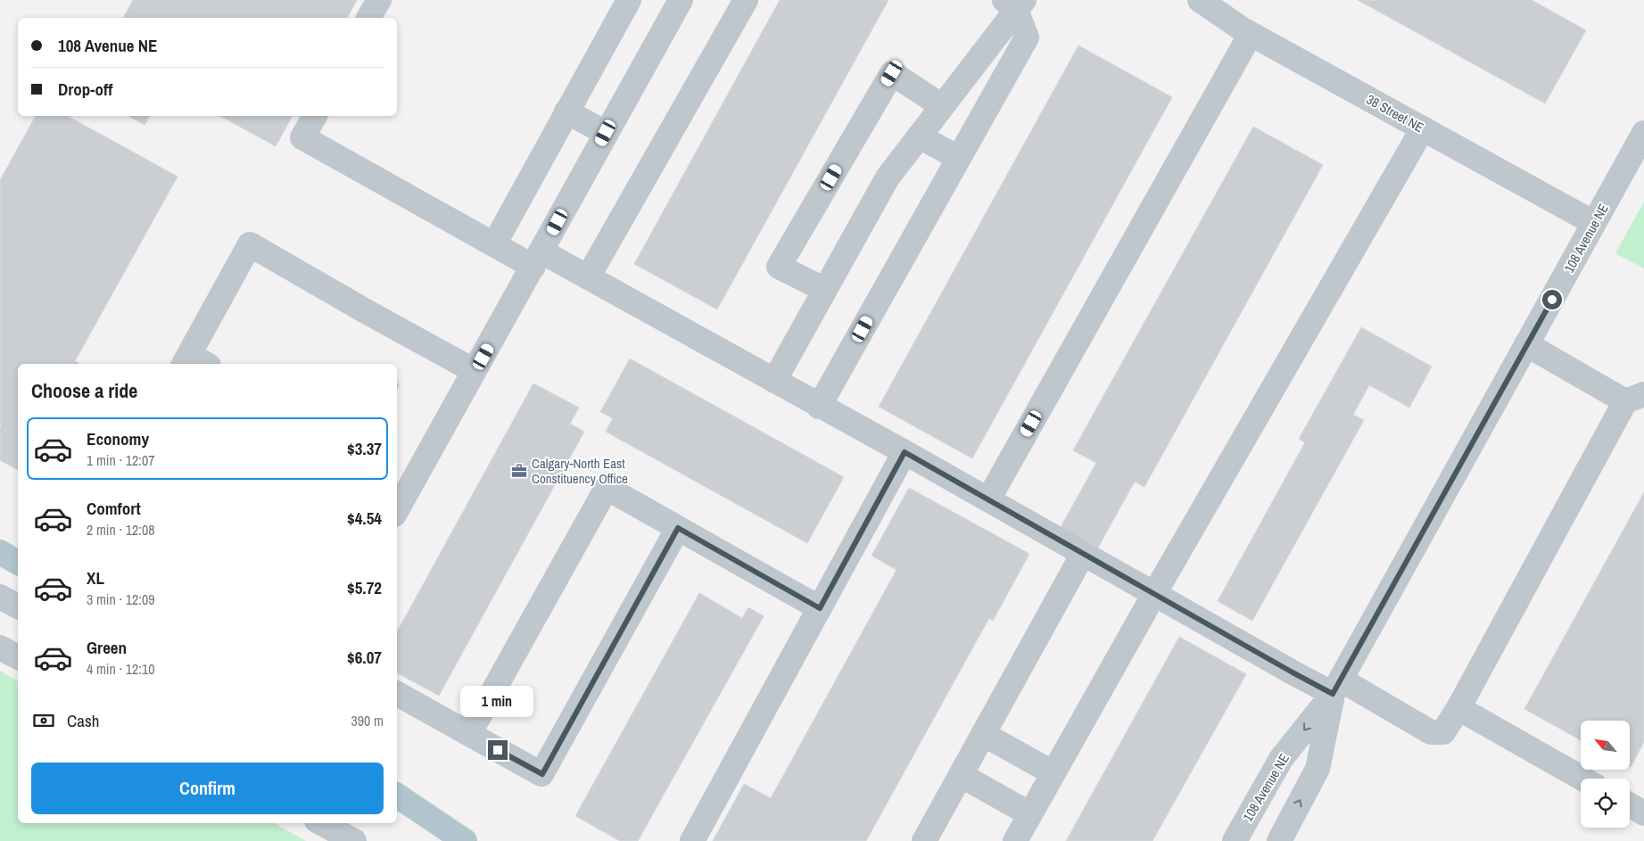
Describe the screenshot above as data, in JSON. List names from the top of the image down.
{
  "streets": {
    "street": ["38 Street NE", "108 Avenue NE"]
  },
  "crossings": [
    ["38 Street NE", "108 Avenue NE"]
  ],
  "places": {
    "office": ["Calgary-North East Constituency Office"]
  },
  "north": "top left",
  "page": {
    "banner": ["108 Avenue NE", "Drop-off"],
    "heading": "Choose a ride",
    "list": [
      {
        "name": "Economy",
        "note": "1 min · 12:07",
        "value": "$3.37"
      },
      {
        "name": "Comfort",
        "note": "2 min · 12:08",
        "value": "$4.54"
      },
      {
        "name": "XL",
        "note": "3 min · 12:09",
        "value": "$5.72"
      },
      {
        "name": "Green",
        "note": "4 min · 12:10",
        "value": "$6.07"
      }
    ],
    "bubble": "1 min",
    "pay": ["Cash", "390 m"],
    "buttons": "Confirm"
  }
}
